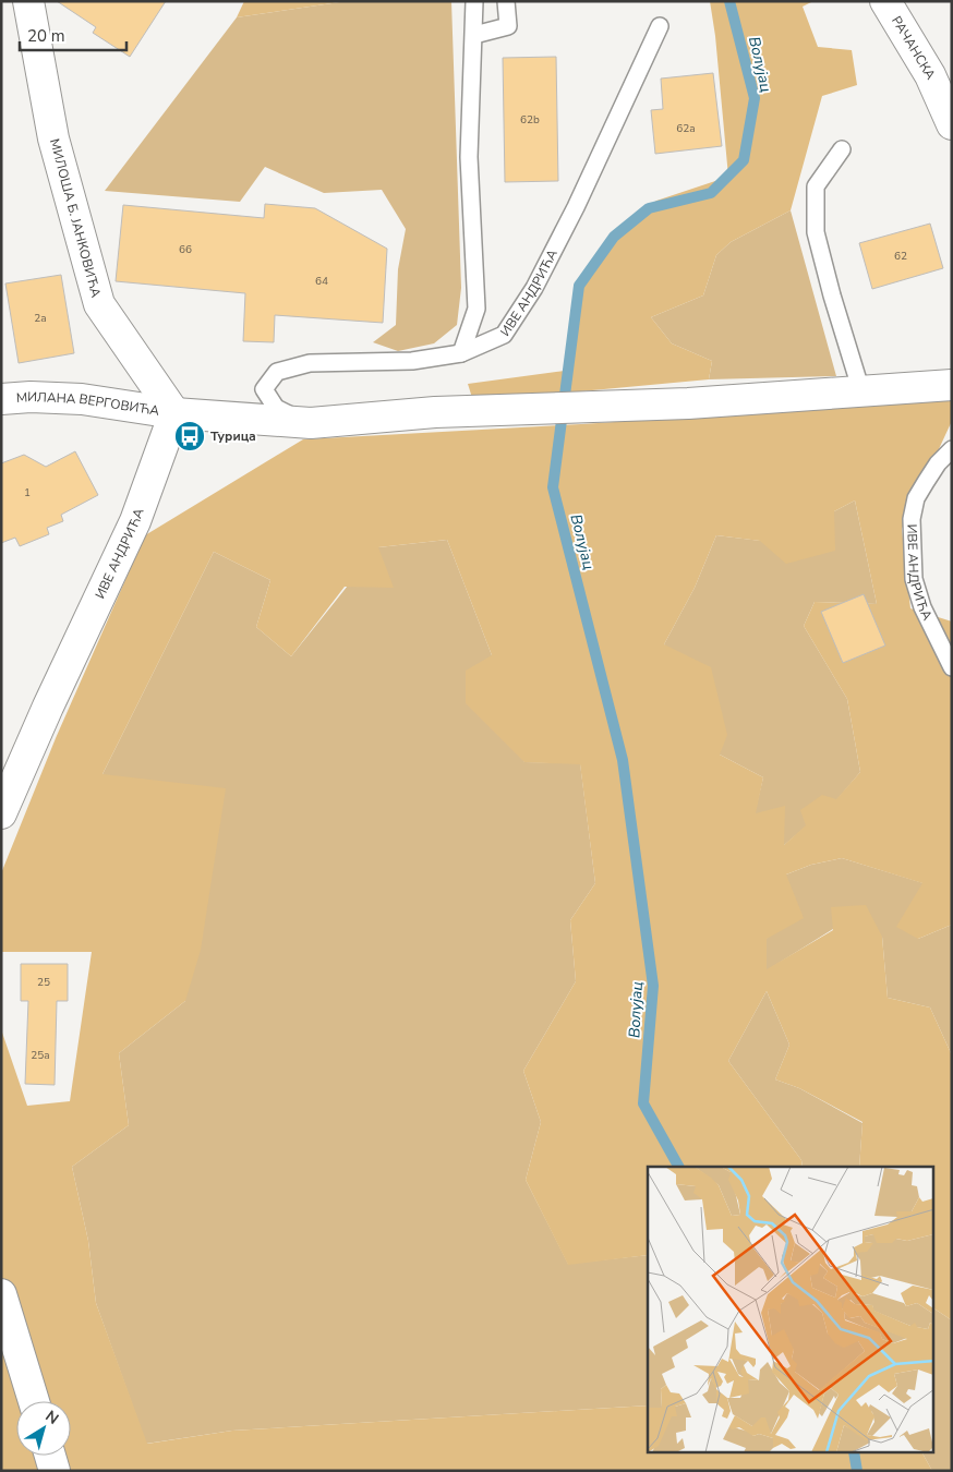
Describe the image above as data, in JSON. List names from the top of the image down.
{
  "streets": {
    "street": [
      "РАЧАНСКА",
      "МИЛОША Б. ЈАНКОВИЋА",
      "ИВЕ АНДРИЋА",
      "МИЛАНА ВЕРГОВИЋА"
    ]
  },
  "crossings": [
    ["МИЛОША Б. ЈАНКОВИЋА", "ИВЕ АНДРИЋА"],
    ["МИЛОША Б. ЈАНКОВИЋА", "МИЛАНА ВЕРГОВИЋА"],
    ["ИВЕ АНДРИЋА", "МИЛАНА ВЕРГОВИЋА"]
  ],
  "water": ["Волујац"],
  "places": {
    "bus stop": ["Турица"]
  },
  "house_numbers": [
    "62b",
    "62a",
    "66",
    "62",
    "64",
    "2a",
    "1",
    "25",
    "25a"
  ],
  "scale_bar": "20 m",
  "north": "top right"
}
